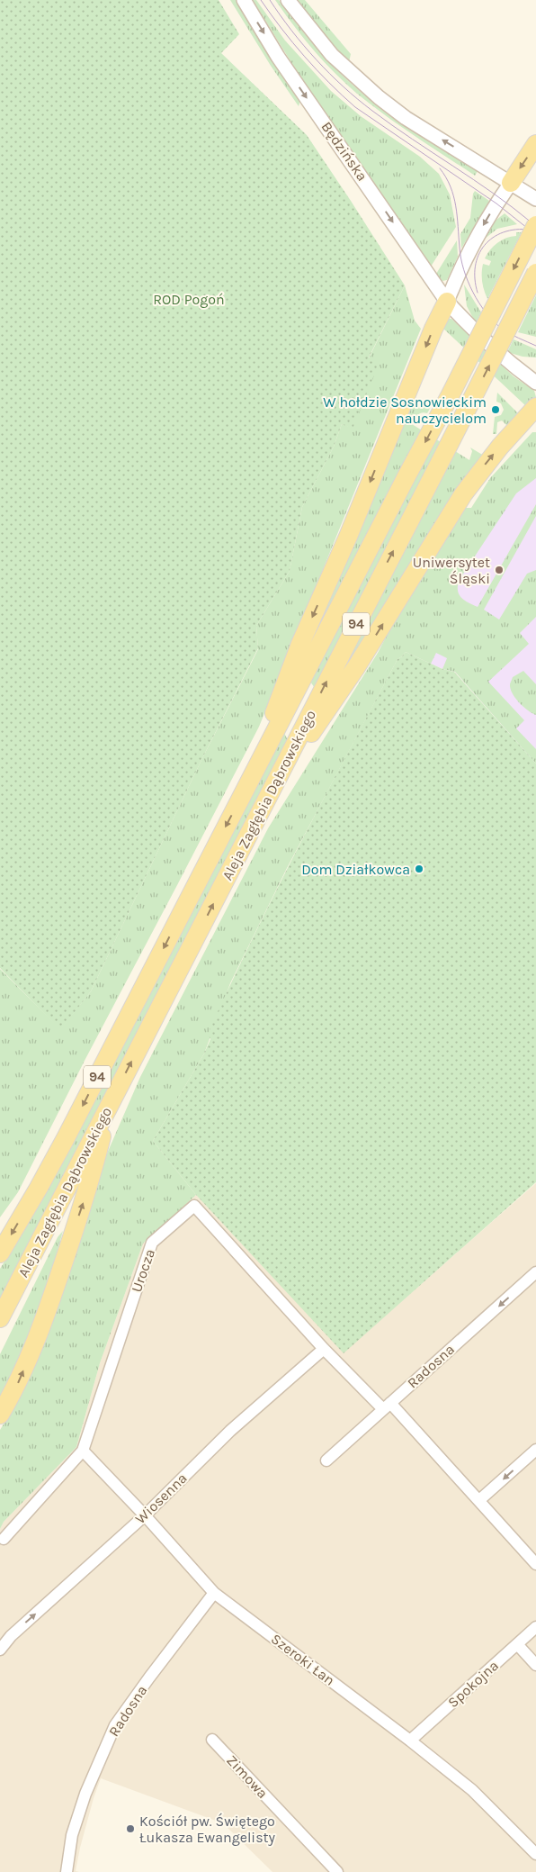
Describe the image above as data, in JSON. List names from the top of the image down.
{
  "streets": {
    "main road": ["94", "Aleja Zagłębia Dąbrowskiego"],
    "street": [
      "Będzińska",
      "Urocza",
      "Radosna",
      "Wiosenna",
      "Szeroki Łan",
      "Spokojna",
      "Zimowa"
    ]
  },
  "crossings": [
    ["94", "Aleja Zagłębia Dąbrowskiego"],
    ["Urocza", "Radosna"],
    ["Urocza", "Wiosenna"],
    ["Urocza", "Szeroki Łan"],
    ["Radosna", "Szeroki Łan"],
    ["Wiosenna", "Szeroki Łan"],
    ["Szeroki Łan", "Spokojna"]
  ],
  "one_way": ["Wiosenna"],
  "parks": ["ROD Pogoń"],
  "places": [
    "W hołdzie Sosnowieckim nauczycielom",
    "Uniwersytet Śląski",
    "Dom Działkowca",
    "Kościół pw. Świętego Łukasza Ewangelisty"
  ]
}
